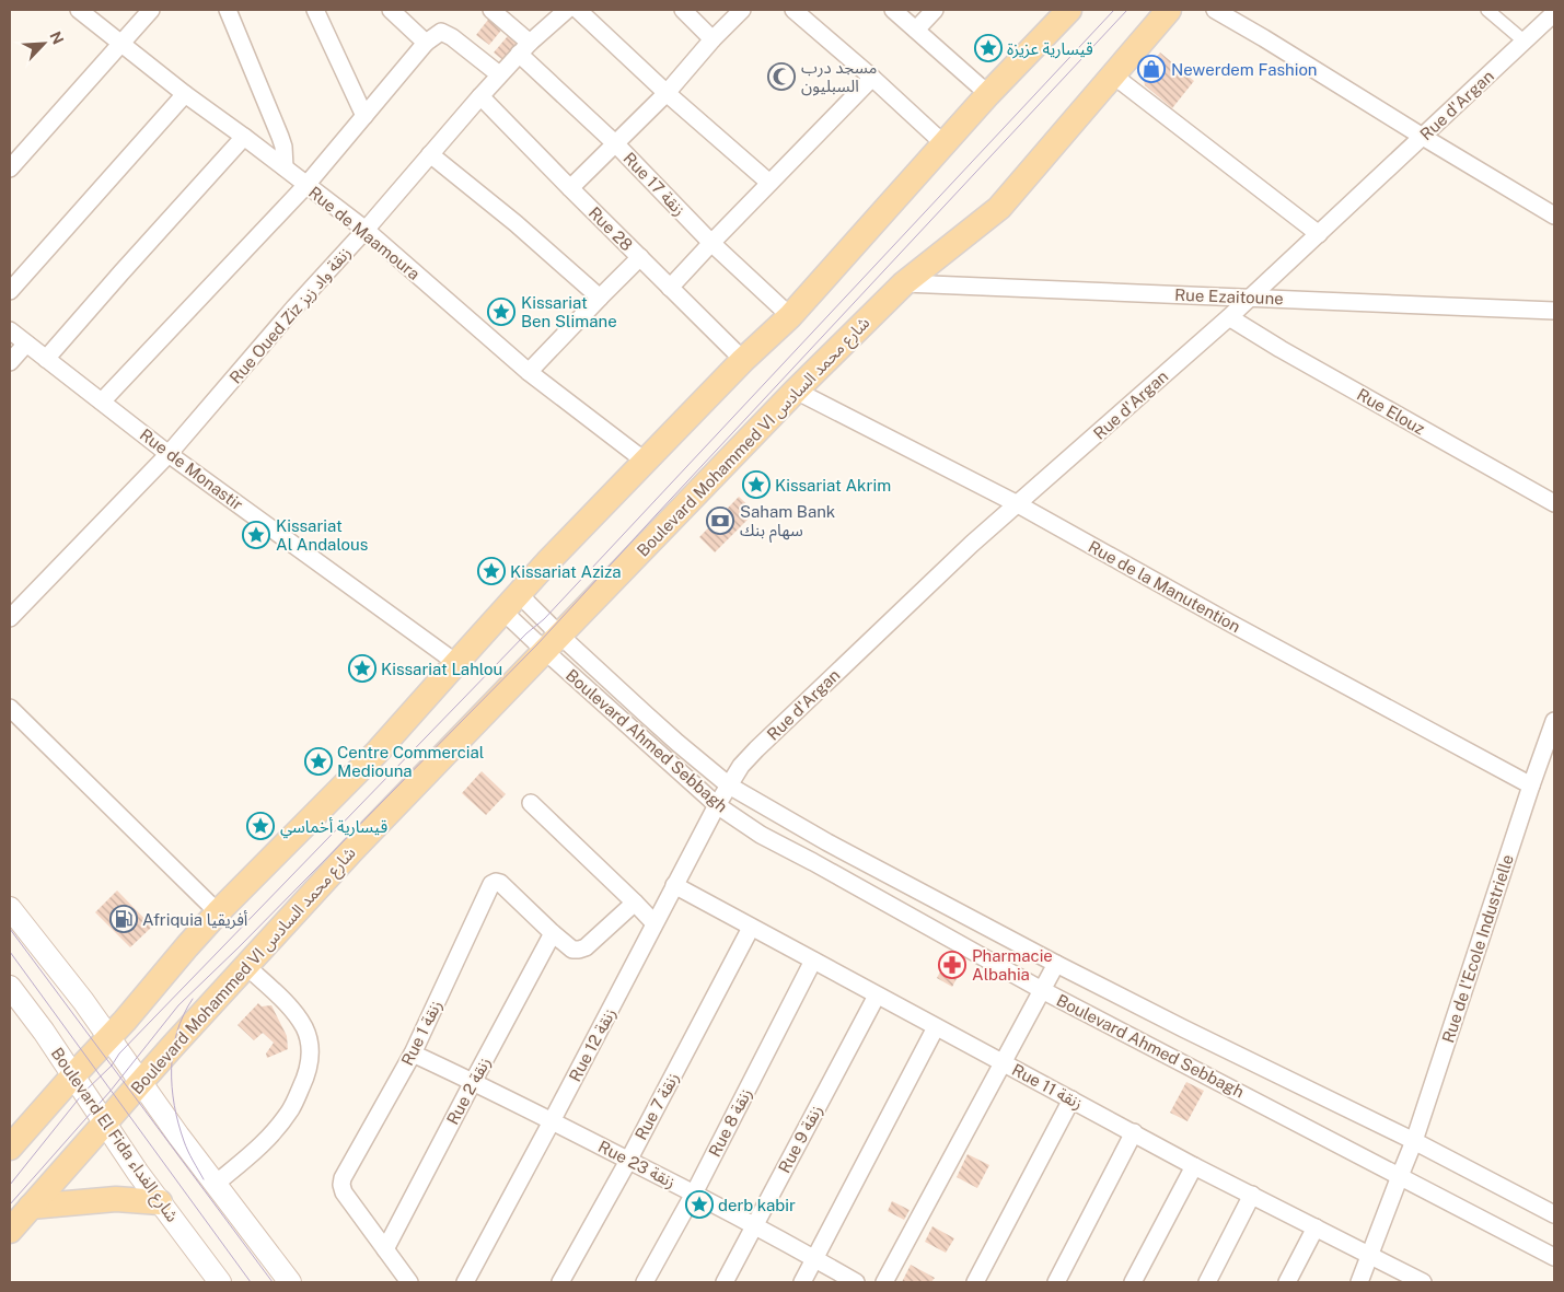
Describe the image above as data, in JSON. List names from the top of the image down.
{
  "streets": {
    "main road": ["Boulevard Mohammed VI شارع محمد السادس", "Boulevard El Fida شارع الفداء"],
    "street": [
      "Rue d'Argan",
      "Rue 17 زنقة",
      "Rue 28",
      "Rue de Maamoura",
      "Rue Ezaitoune",
      "Rue Oued Ziz زنقة واد زيز",
      "Rue Elouz",
      "Rue de Monastir",
      "Rue de la Manutention",
      "Boulevard Ahmed Sebbagh",
      "Rue de l'Ecole Industrielle",
      "Rue 1 زنقة",
      "Rue 12 زنقة",
      "Rue 11 زنقة",
      "Rue 2 زنقة",
      "Rue 7 زنقة",
      "Rue 8 زنقة",
      "Rue 9 زنقة",
      "Rue 23 زنقة"
    ]
  },
  "crossings": [
    ["Rue d'Argan", "Rue Ezaitoune"],
    ["Rue d'Argan", "Rue Elouz"],
    ["Rue d'Argan", "Rue de la Manutention"],
    ["Rue d'Argan", "Boulevard Ahmed Sebbagh"],
    ["Rue d'Argan", "Rue 12 زنقة"],
    ["Rue 17 زنقة", "Rue Oued Ziz زنقة واد زيز"],
    ["Rue 28", "Rue Oued Ziz زنقة واد زيز"],
    ["Rue de Maamoura", "Rue Oued Ziz زنقة واد زيز"],
    ["Rue Ezaitoune", "Boulevard Mohammed VI شارع محمد السادس"],
    ["Rue Oued Ziz زنقة واد زيز", "Rue de Monastir"],
    ["Boulevard Mohammed VI شارع محمد السادس", "Rue de la Manutention"],
    ["Boulevard Mohammed VI شارع محمد السادس", "Boulevard Ahmed Sebbagh"],
    ["Boulevard Mohammed VI شارع محمد السادس", "Boulevard El Fida شارع الفداء"],
    ["Rue de la Manutention", "Rue de l'Ecole Industrielle"],
    ["Boulevard Ahmed Sebbagh", "Rue de l'Ecole Industrielle"],
    ["Boulevard Ahmed Sebbagh", "Rue 12 زنقة"],
    ["Rue de l'Ecole Industrielle", "Rue 11 زنقة"],
    ["Rue 1 زنقة", "Rue 2 زنقة"],
    ["Rue 1 زنقة", "Rue 23 زنقة"],
    ["Rue 12 زنقة", "Rue 11 زنقة"],
    ["Rue 12 زنقة", "Rue 23 زنقة"],
    ["Rue 11 زنقة", "Rue 7 زنقة"],
    ["Rue 11 زنقة", "Rue 8 زنقة"],
    ["Rue 11 زنقة", "Rue 9 زنقة"],
    ["Rue 2 زنقة", "Rue 23 زنقة"],
    ["Rue 7 زنقة", "Rue 23 زنقة"],
    ["Rue 8 زنقة", "Rue 23 زنقة"],
    ["Rue 9 زنقة", "Rue 23 زنقة"]
  ],
  "places": {
    "place": [
      "قيسارية عزيزة",
      "Kissariat Ben Slimane",
      "Kissariat Akrim",
      "Kissariat Al Andalous",
      "Kissariat Aziza",
      "Kissariat Lahlou",
      "Centre Commercial Mediouna",
      "قيسارية أخماسي",
      "derb kabir"
    ],
    "shop": ["Newerdem Fashion"],
    "mosque": ["مسجد درب السبليون"],
    "bank": ["Saham Bank سهام بنك"],
    "fuel station": ["Afriquia أفريقيا"],
    "pharmacy": ["Pharmacie Albahia"]
  },
  "north": "top right"
}
